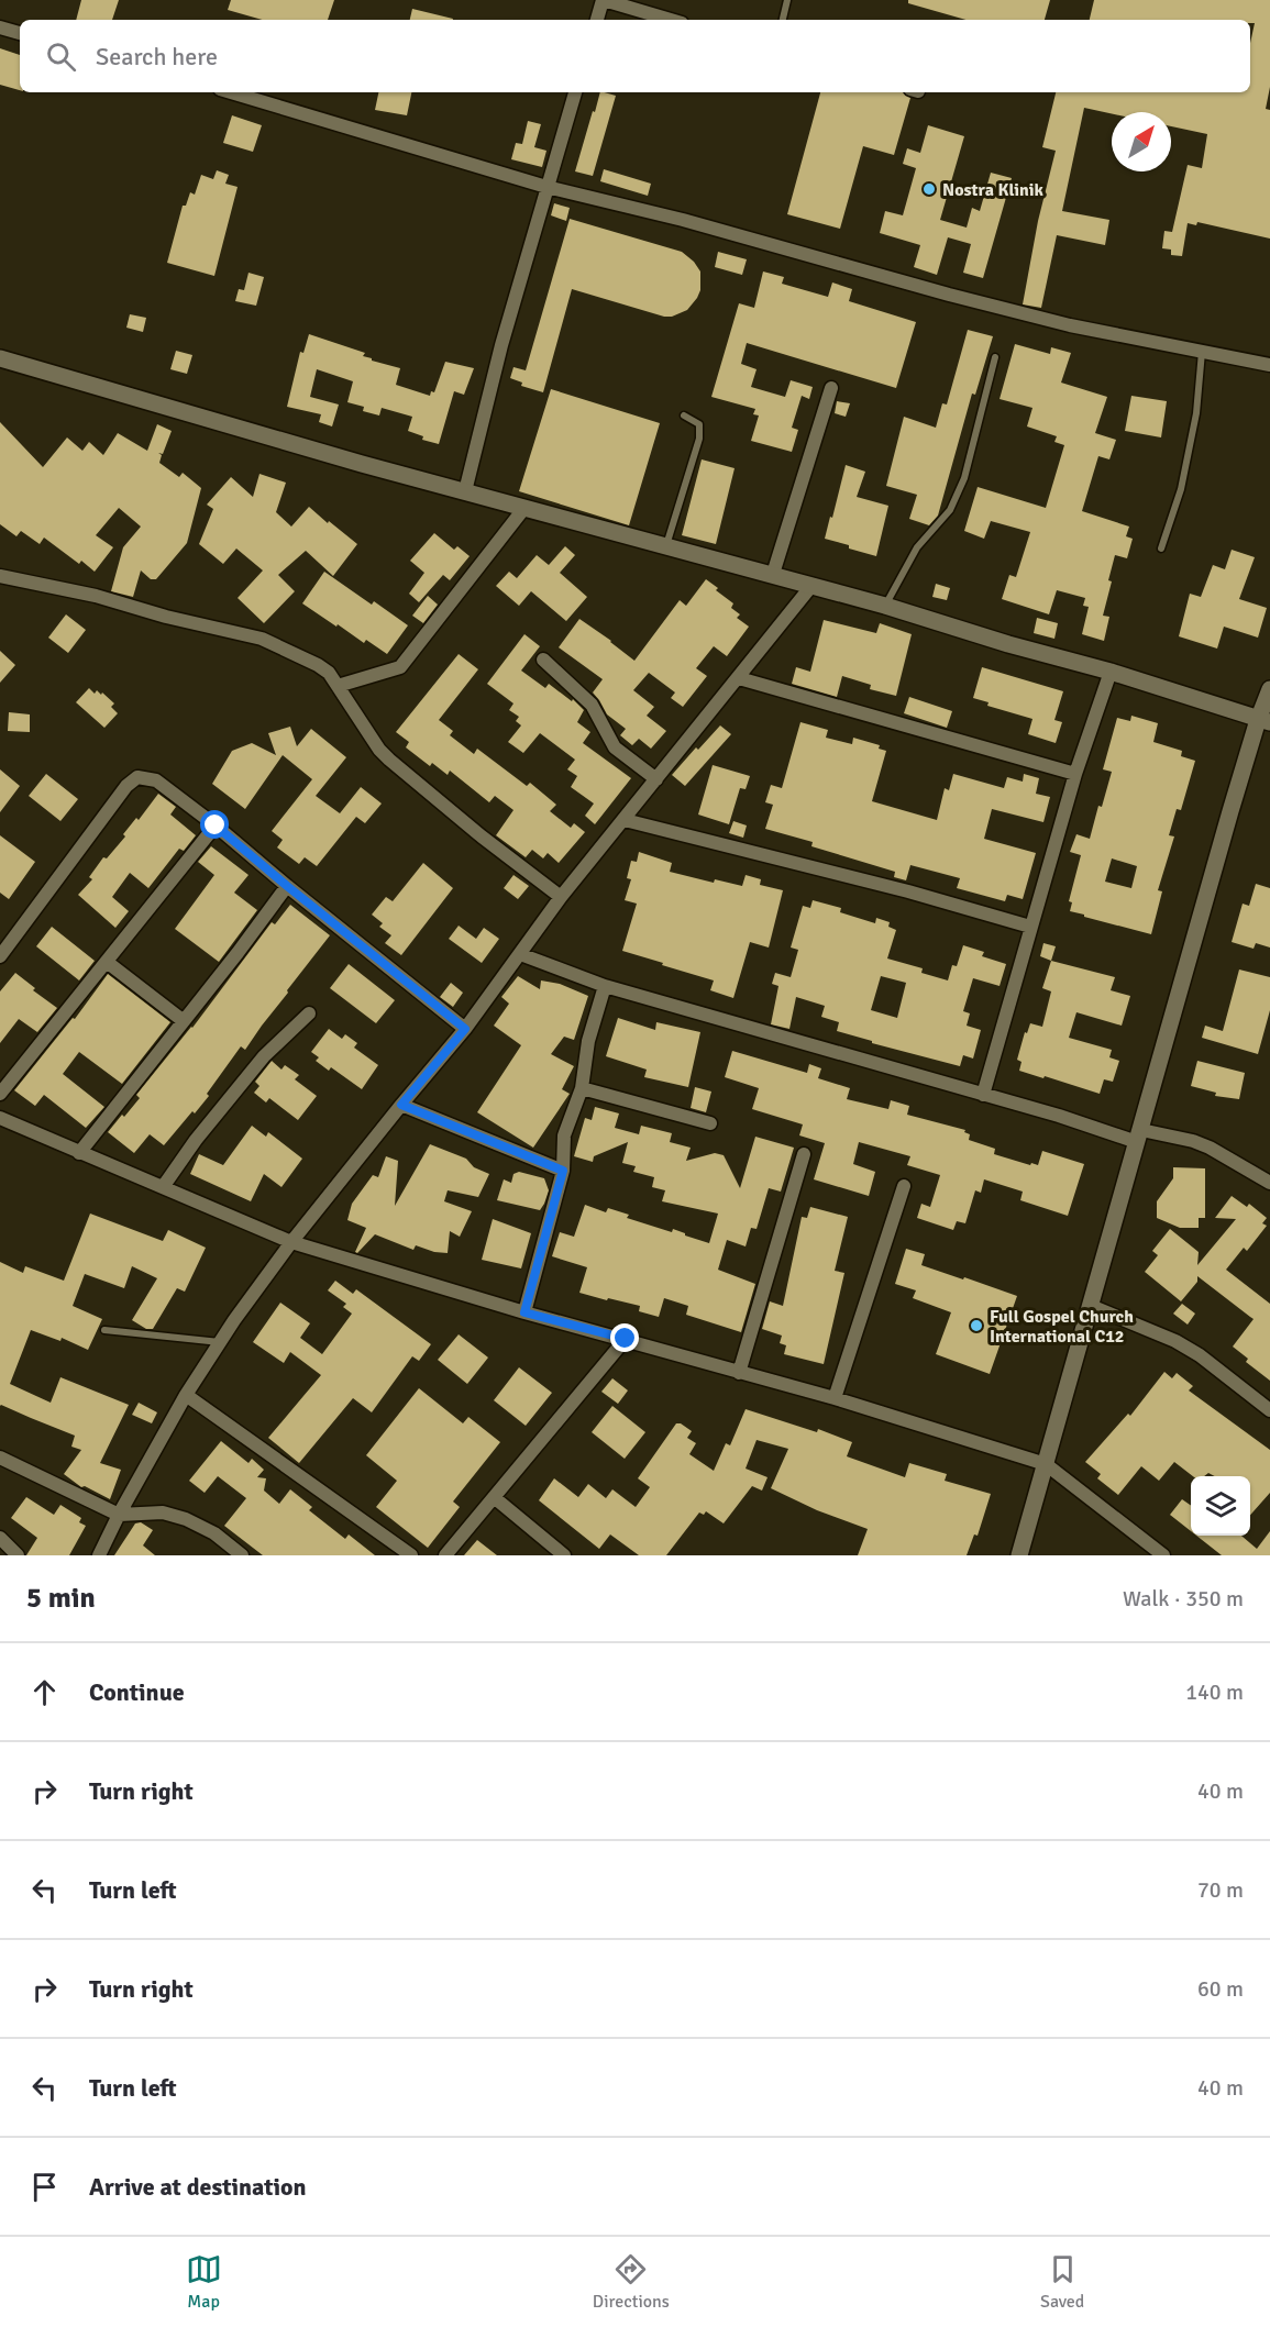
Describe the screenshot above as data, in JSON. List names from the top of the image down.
{
  "places": ["Nostra Klinik", "Full Gospel Church International C12"],
  "north": "top right",
  "page": {
    "search": "Search here",
    "heading": ["5 min", "Walk · 350 m"],
    "list": [
      ["Continue", "140 m"],
      ["Turn right", "40 m"],
      ["Turn left", "70 m"],
      ["Turn right", "60 m"],
      ["Turn left", "40 m"],
      "Arrive at destination"
    ],
    "nav": ["Map", "Directions", "Saved"]
  }
}
